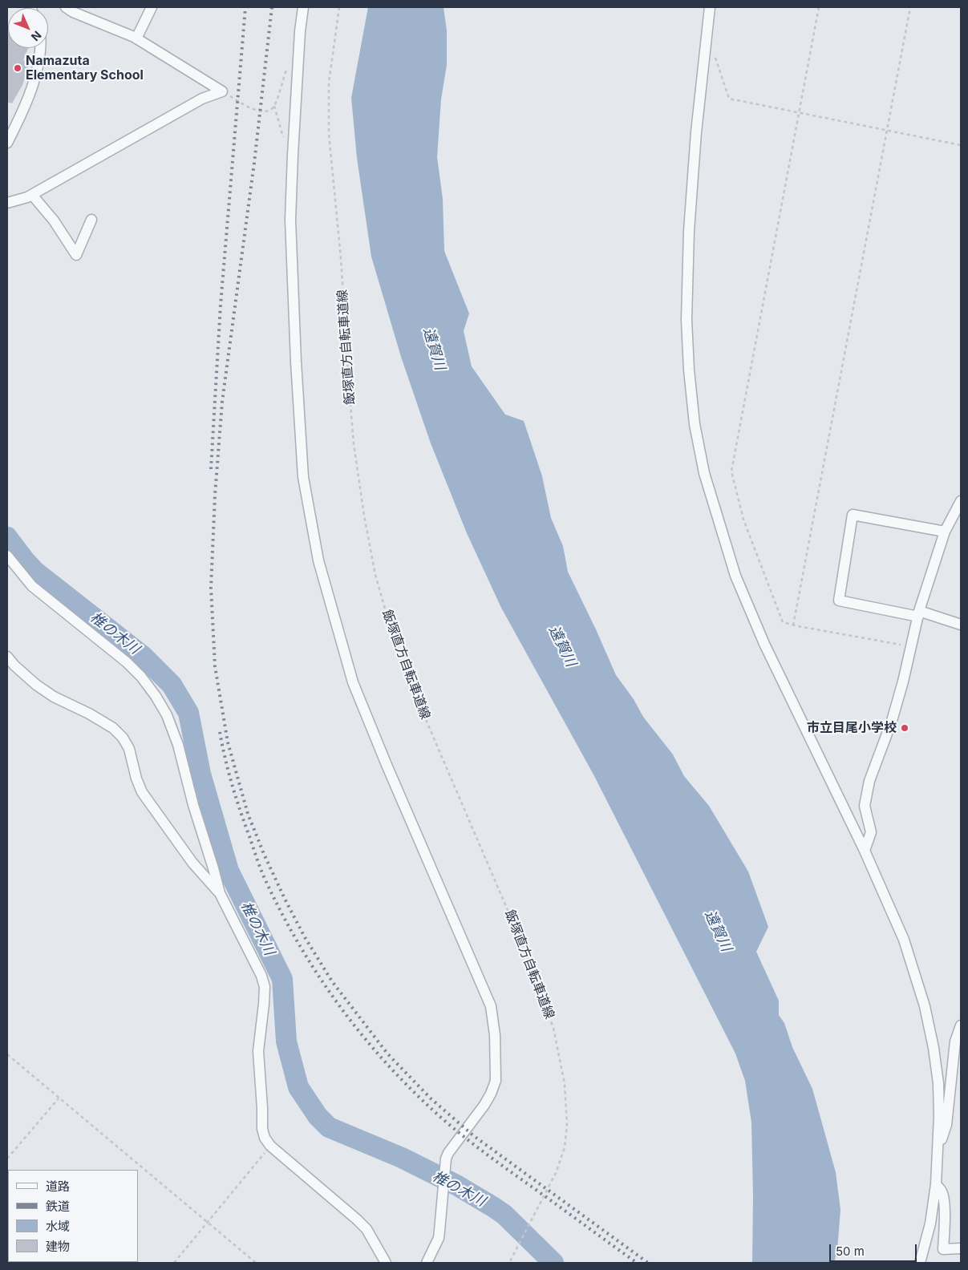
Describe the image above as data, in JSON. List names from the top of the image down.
{
  "streets": {
    "path": ["飯塚直方自転車道線"]
  },
  "water": ["遠賀川", "椎の木川"],
  "places": ["Namazuta Elementary School", "市立目尾小学校"],
  "legend": [
    "道路",
    "鉄道",
    "水域",
    "建物"
  ],
  "scale_bar": "50 m",
  "north": "bottom right"
}
